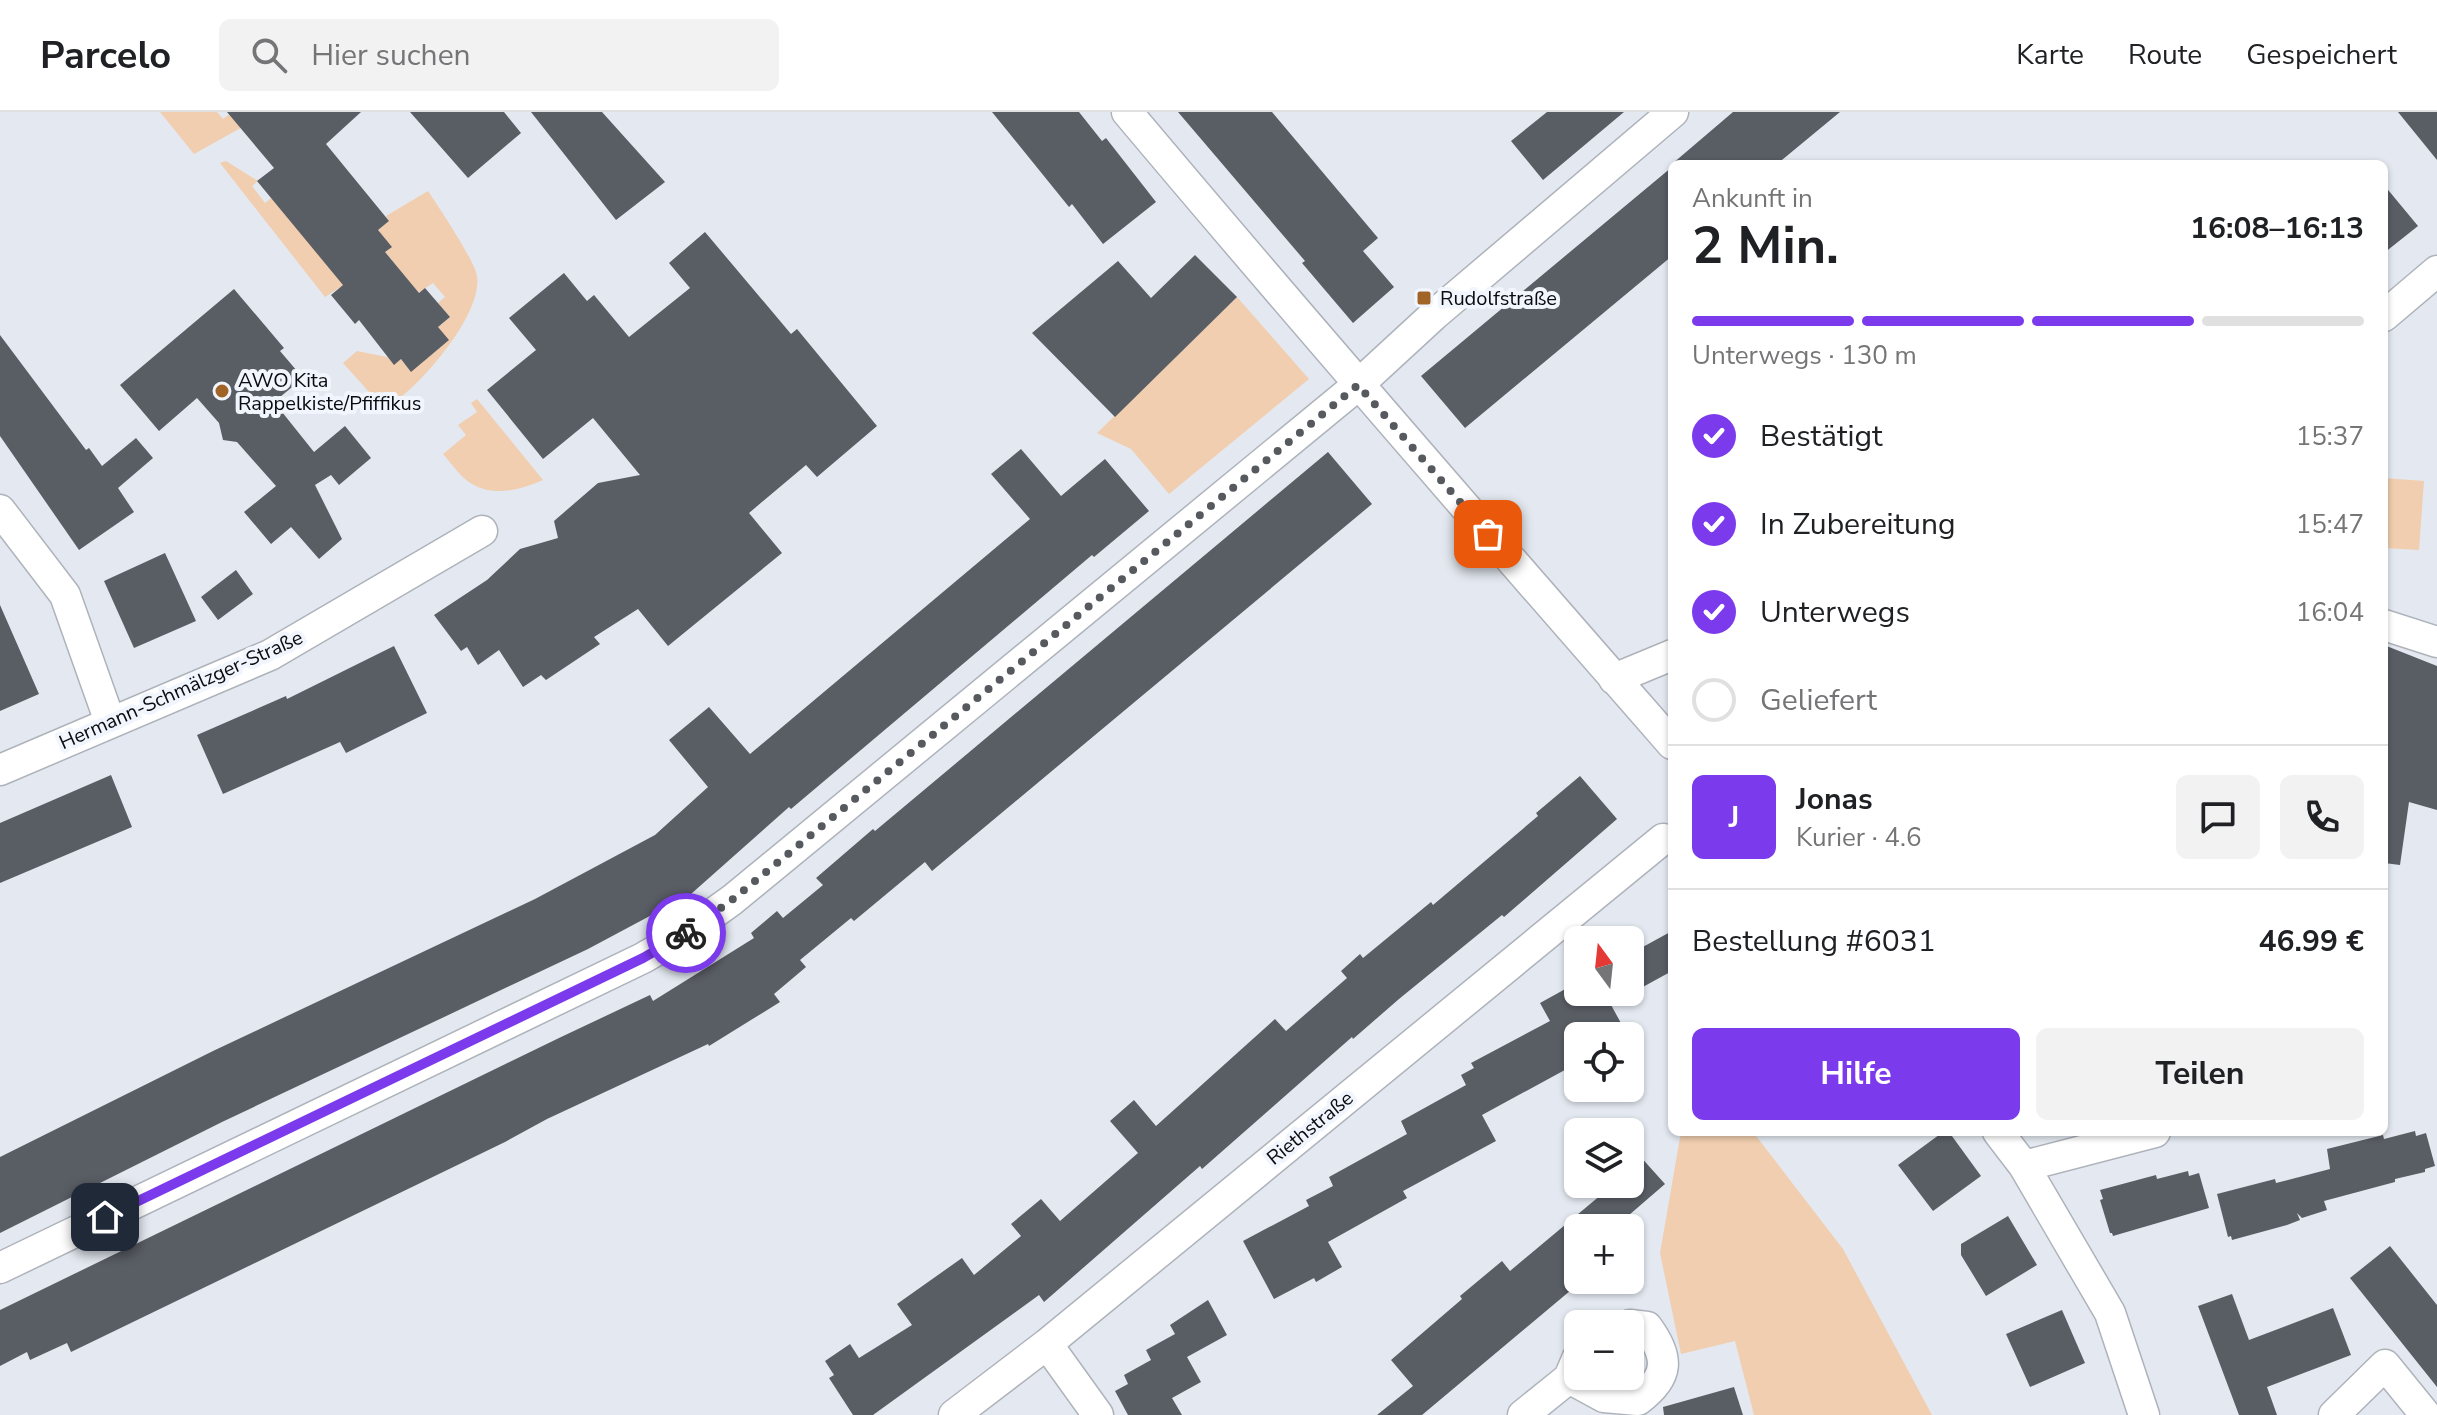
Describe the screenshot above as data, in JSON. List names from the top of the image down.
{
  "streets": {
    "street": ["Hermann-Schmälzger-Straße", "Riethstraße"]
  },
  "places": {
    "transit": ["Rudolfstraße"],
    "other": ["AWO Kita Rappelkiste/Pfiffikus"]
  },
  "north": "top",
  "page": {
    "header": "Parcelo",
    "search": "Hier suchen",
    "nav": ["Karte", "Route", "Gespeichert"],
    "heading": ["2 Min.", "Ankunft in", "16:08–16:13"],
    "panel": [
      "Jonas",
      "Kurier · 4.6",
      "Bestellung #6031",
      "46.99 €"
    ],
    "bar": "Unterwegs · 130 m",
    "list": [
      ["Bestätigt", "15:37"],
      ["In Zubereitung", "15:47"],
      ["Unterwegs", "16:04"],
      "Geliefert"
    ],
    "round": "J",
    "map_buttons": ["+", "−"],
    "buttons": ["Hilfe", "Teilen"]
  }
}
